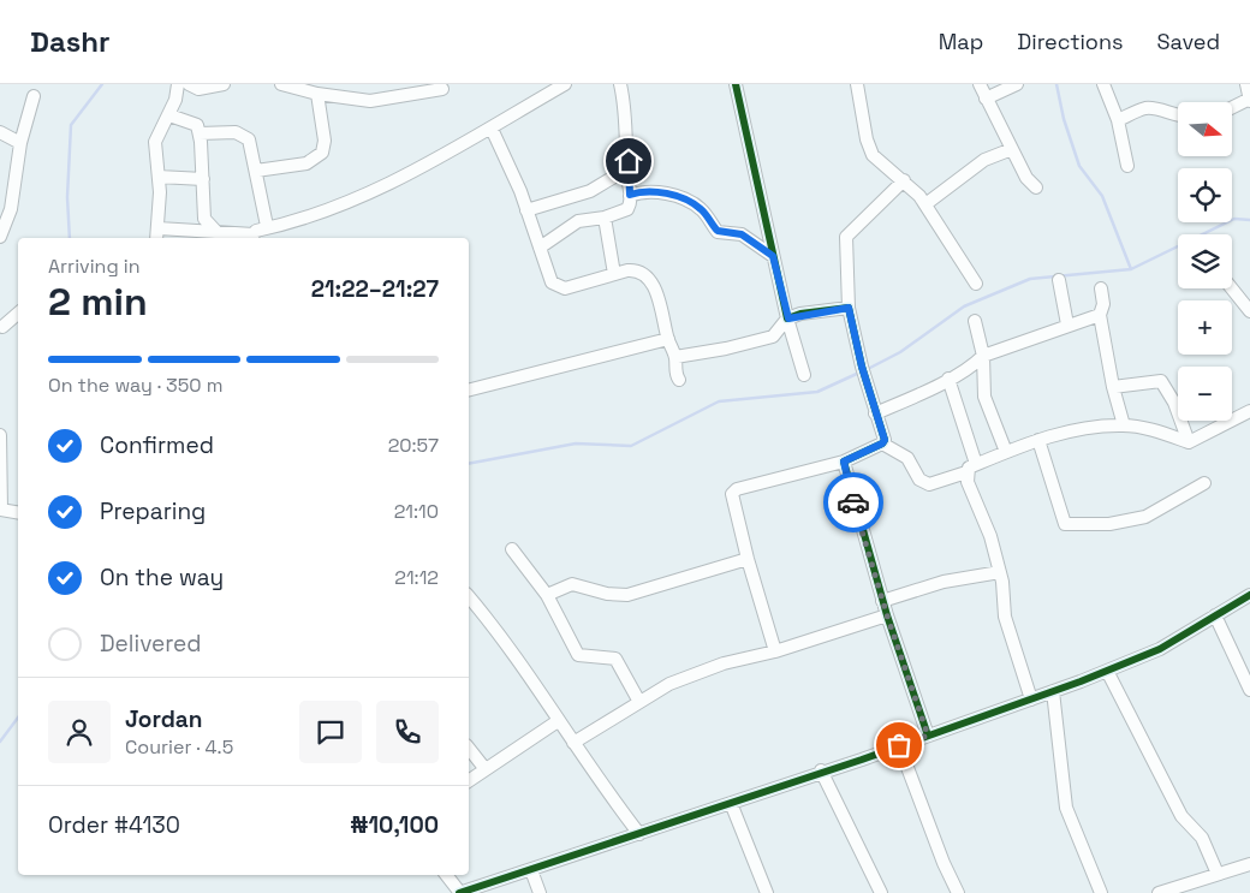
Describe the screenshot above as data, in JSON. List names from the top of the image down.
{
  "north": "right",
  "page": {
    "header": "Dashr",
    "nav": ["Map", "Directions", "Saved"],
    "map_buttons": ["+", "−"],
    "heading": ["2 min", "Arriving in", "21:22–21:27"],
    "panel": [
      "Jordan",
      "Courier · 4.5",
      "Order #4130",
      "₦10,100"
    ],
    "bar": "On the way · 350 m",
    "list": [
      ["Confirmed", "20:57"],
      ["Preparing", "21:10"],
      ["On the way", "21:12"],
      "Delivered"
    ]
  }
}
